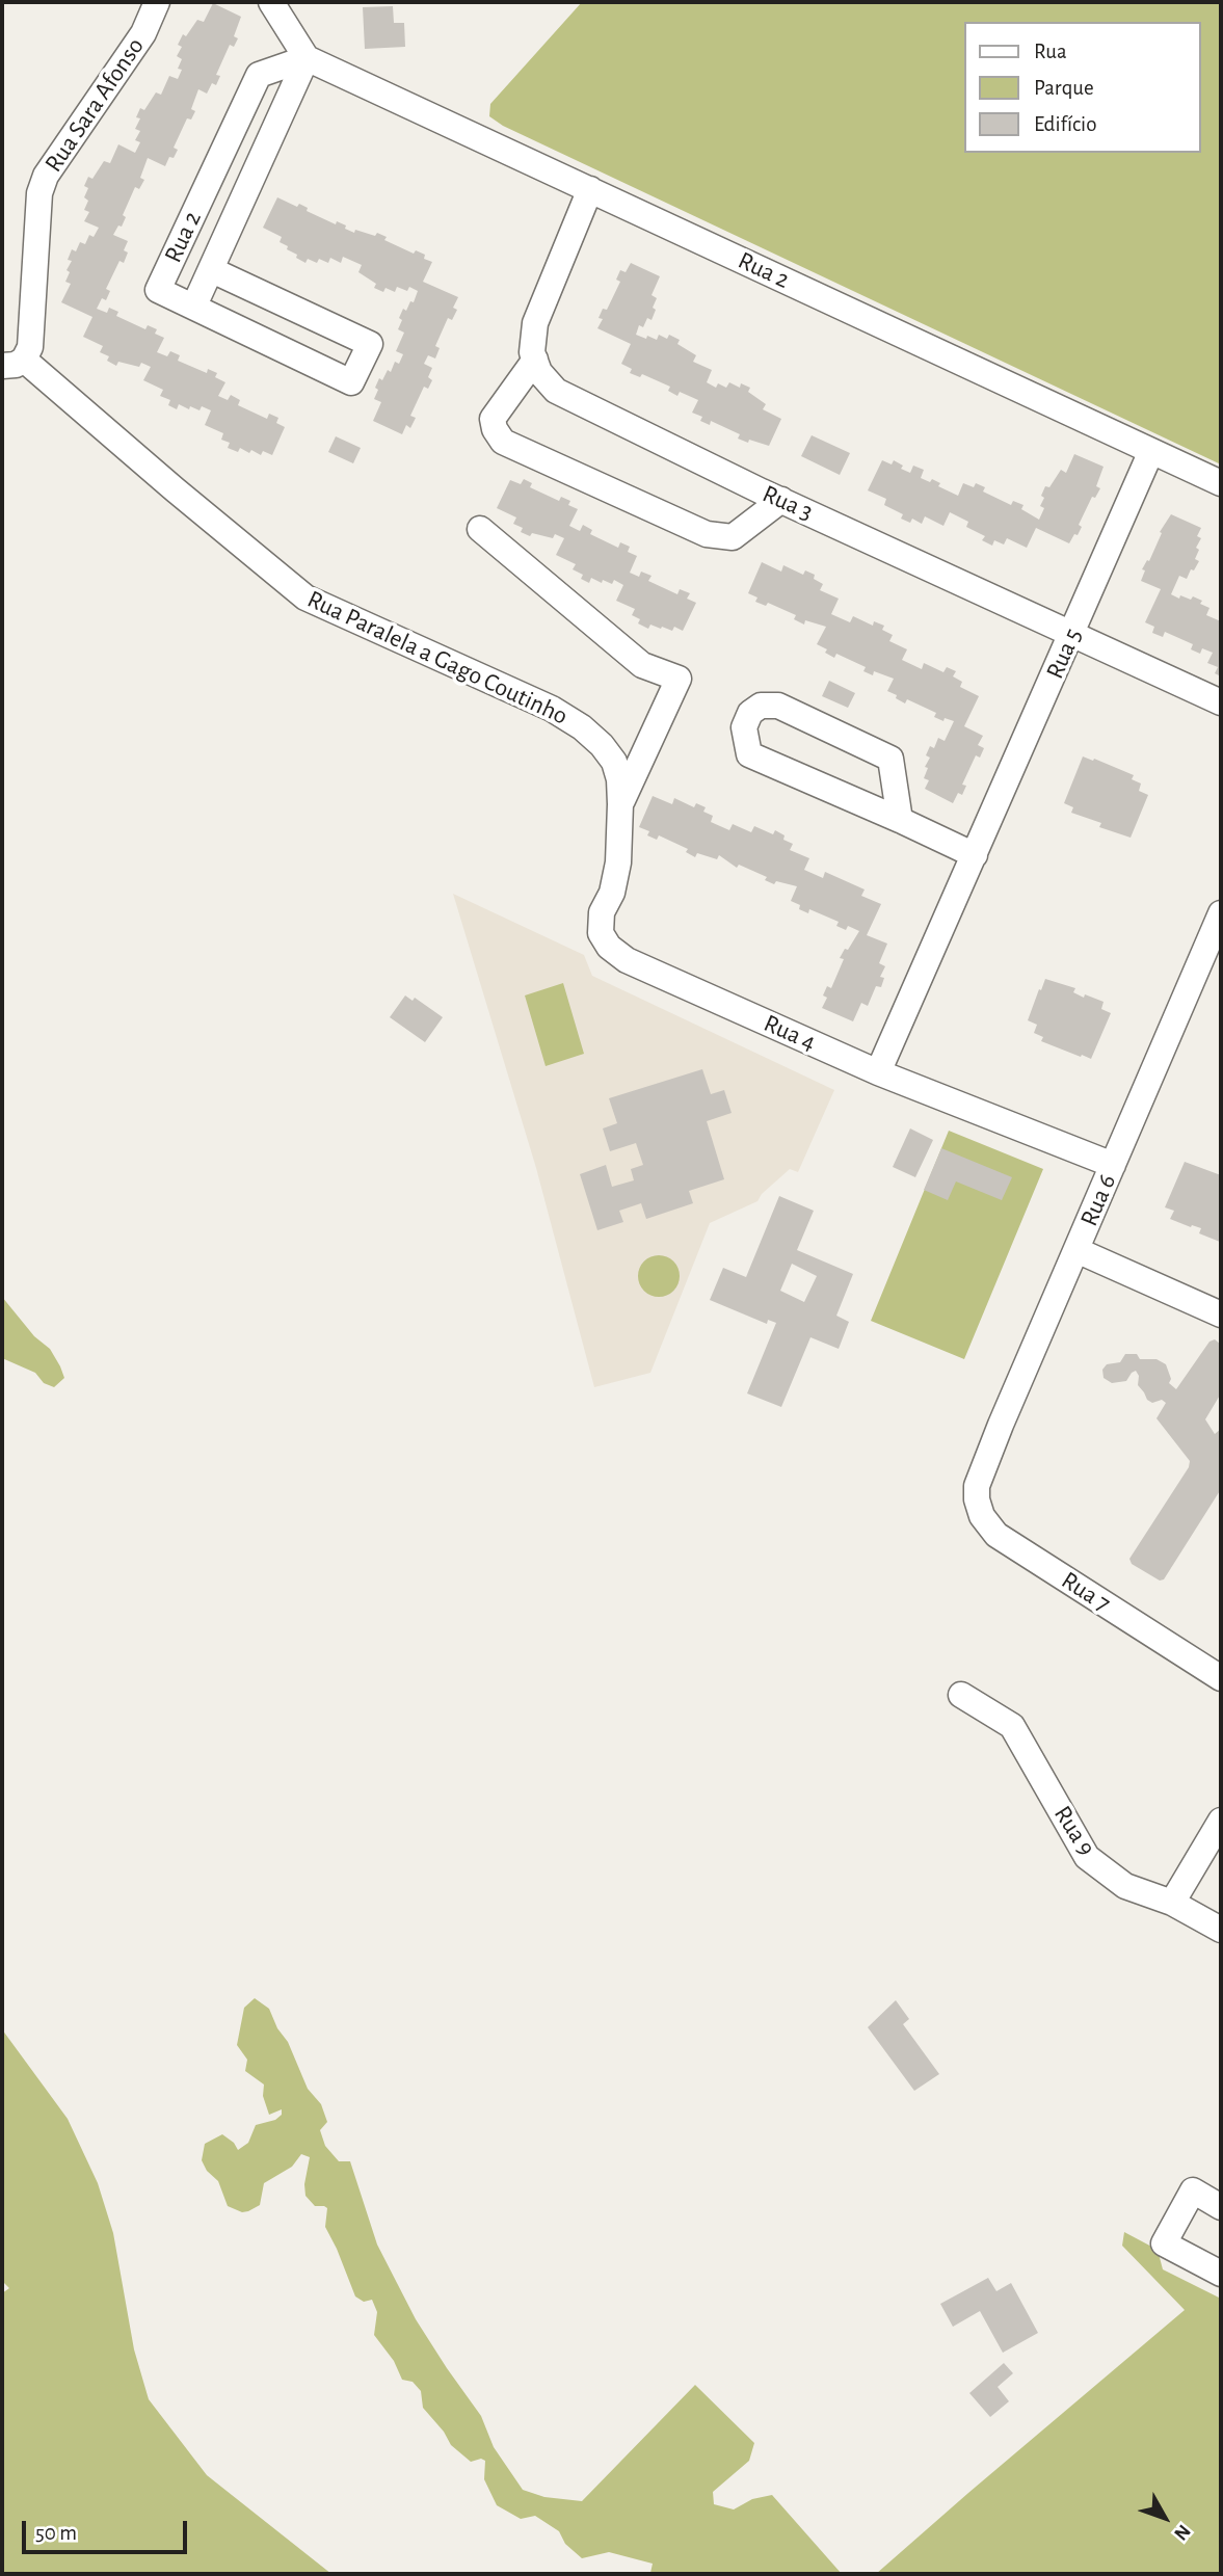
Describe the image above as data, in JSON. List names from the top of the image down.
{
  "streets": {
    "street": [
      "Rua Sara Afonso",
      "Rua 2",
      "Rua 3",
      "Rua 5",
      "Rua Paralela a Gago Coutinho",
      "Rua 4",
      "Rua 6",
      "Rua 7",
      "Rua 9"
    ]
  },
  "crossings": [
    ["Rua Sara Afonso", "Rua Paralela a Gago Coutinho"],
    ["Rua 2", "Rua 5"],
    ["Rua 3", "Rua 5"],
    ["Rua 5", "Rua 4"],
    ["Rua Paralela a Gago Coutinho", "Rua 4"],
    ["Rua 4", "Rua 6"],
    ["Rua 6", "Rua 7"]
  ],
  "legend": ["Rua", "Parque", "Edifício"],
  "scale_bar": "50 m",
  "north": "bottom right"
}
